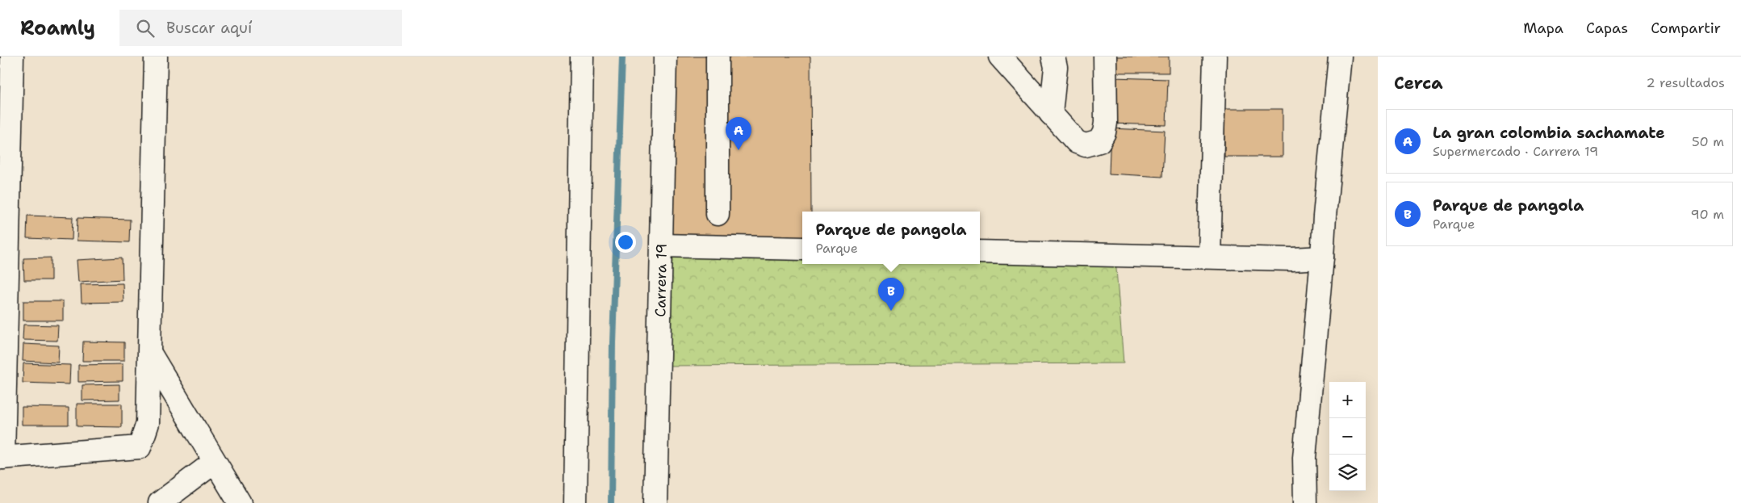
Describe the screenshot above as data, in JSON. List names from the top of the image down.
{
  "streets": {
    "street": ["Carrera 19"]
  },
  "page": {
    "header": "Roamly",
    "search": "Buscar aquí",
    "nav": ["Mapa", "Capas", "Compartir"],
    "heading": ["Cerca", "2 resultados"],
    "list": [
      {
        "mark": "A",
        "name": "La gran colombia sachamate",
        "note": "Supermercado · Carrera 19",
        "value": "50 m"
      },
      {
        "mark": "B",
        "name": "Parque de pangola",
        "note": "Parque",
        "value": "90 m"
      }
    ],
    "pins": ["A", "B"],
    "popup": ["Parque de pangola", "Parque"],
    "map_buttons": ["+", "−"]
  }
}
